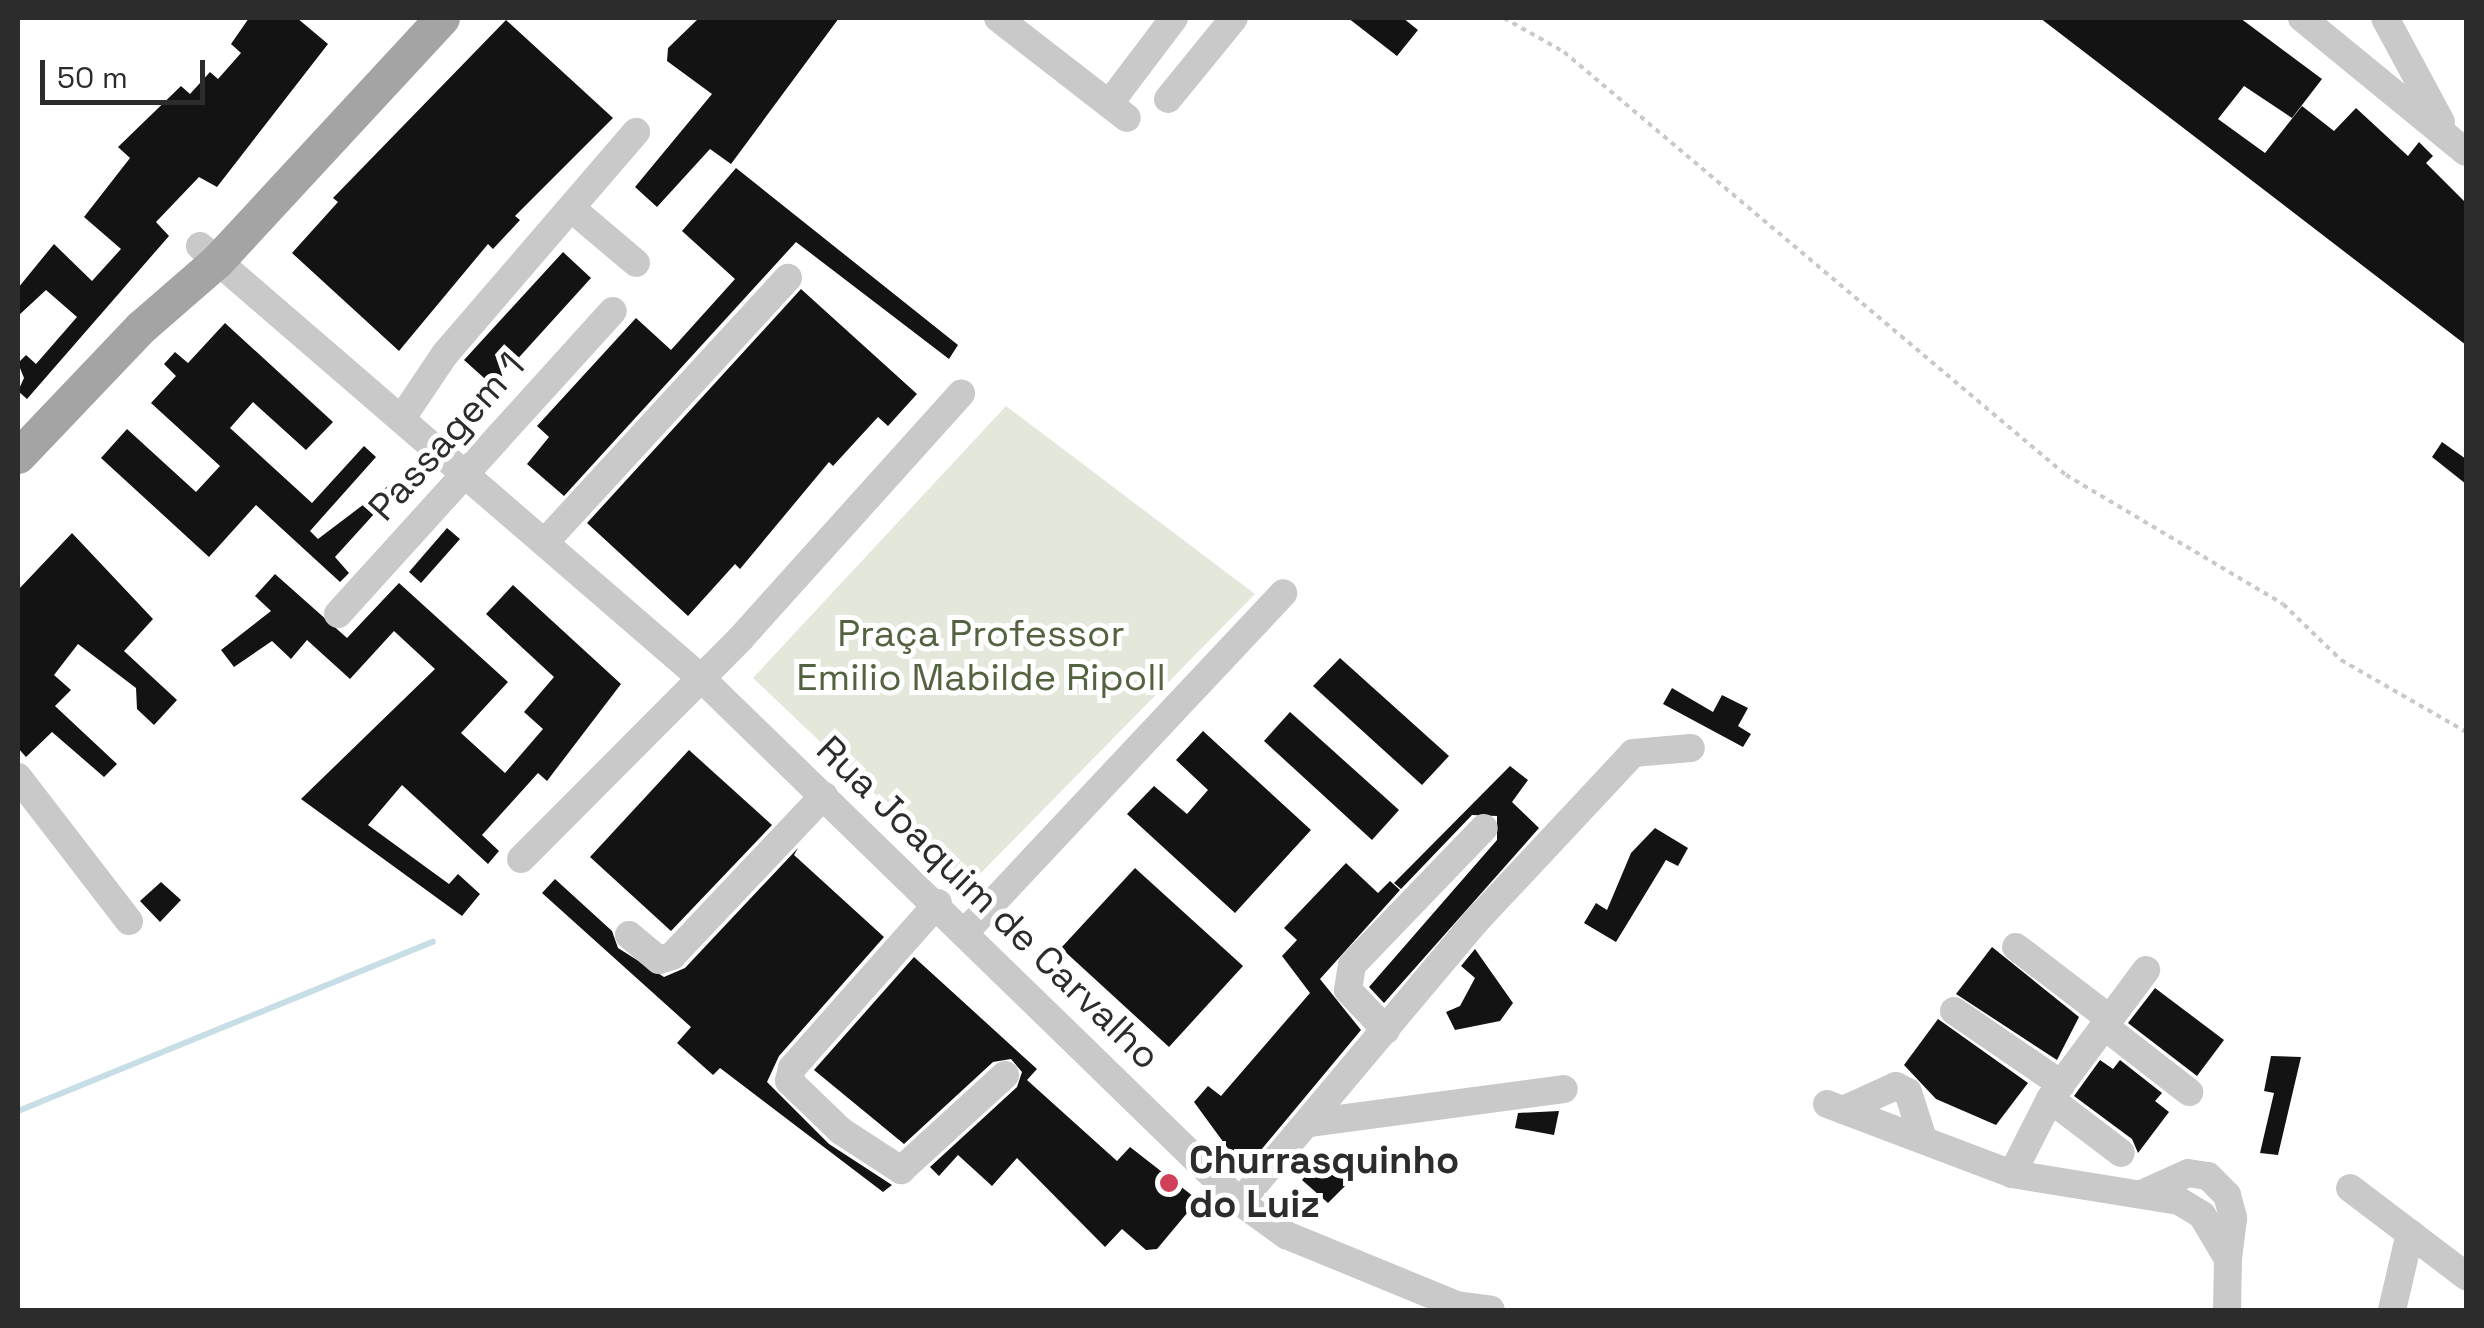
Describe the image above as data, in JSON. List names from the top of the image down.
{
  "streets": {
    "street": ["Passagem 1", "Rua Joaquim de Carvalho"]
  },
  "crossings": [
    ["Passagem 1", "Rua Joaquim de Carvalho"]
  ],
  "parks": ["Praça Professor Emilio Mabilde Ripoll"],
  "places": ["Churrasquinho do Luiz"],
  "scale_bar": "50 m"
}
